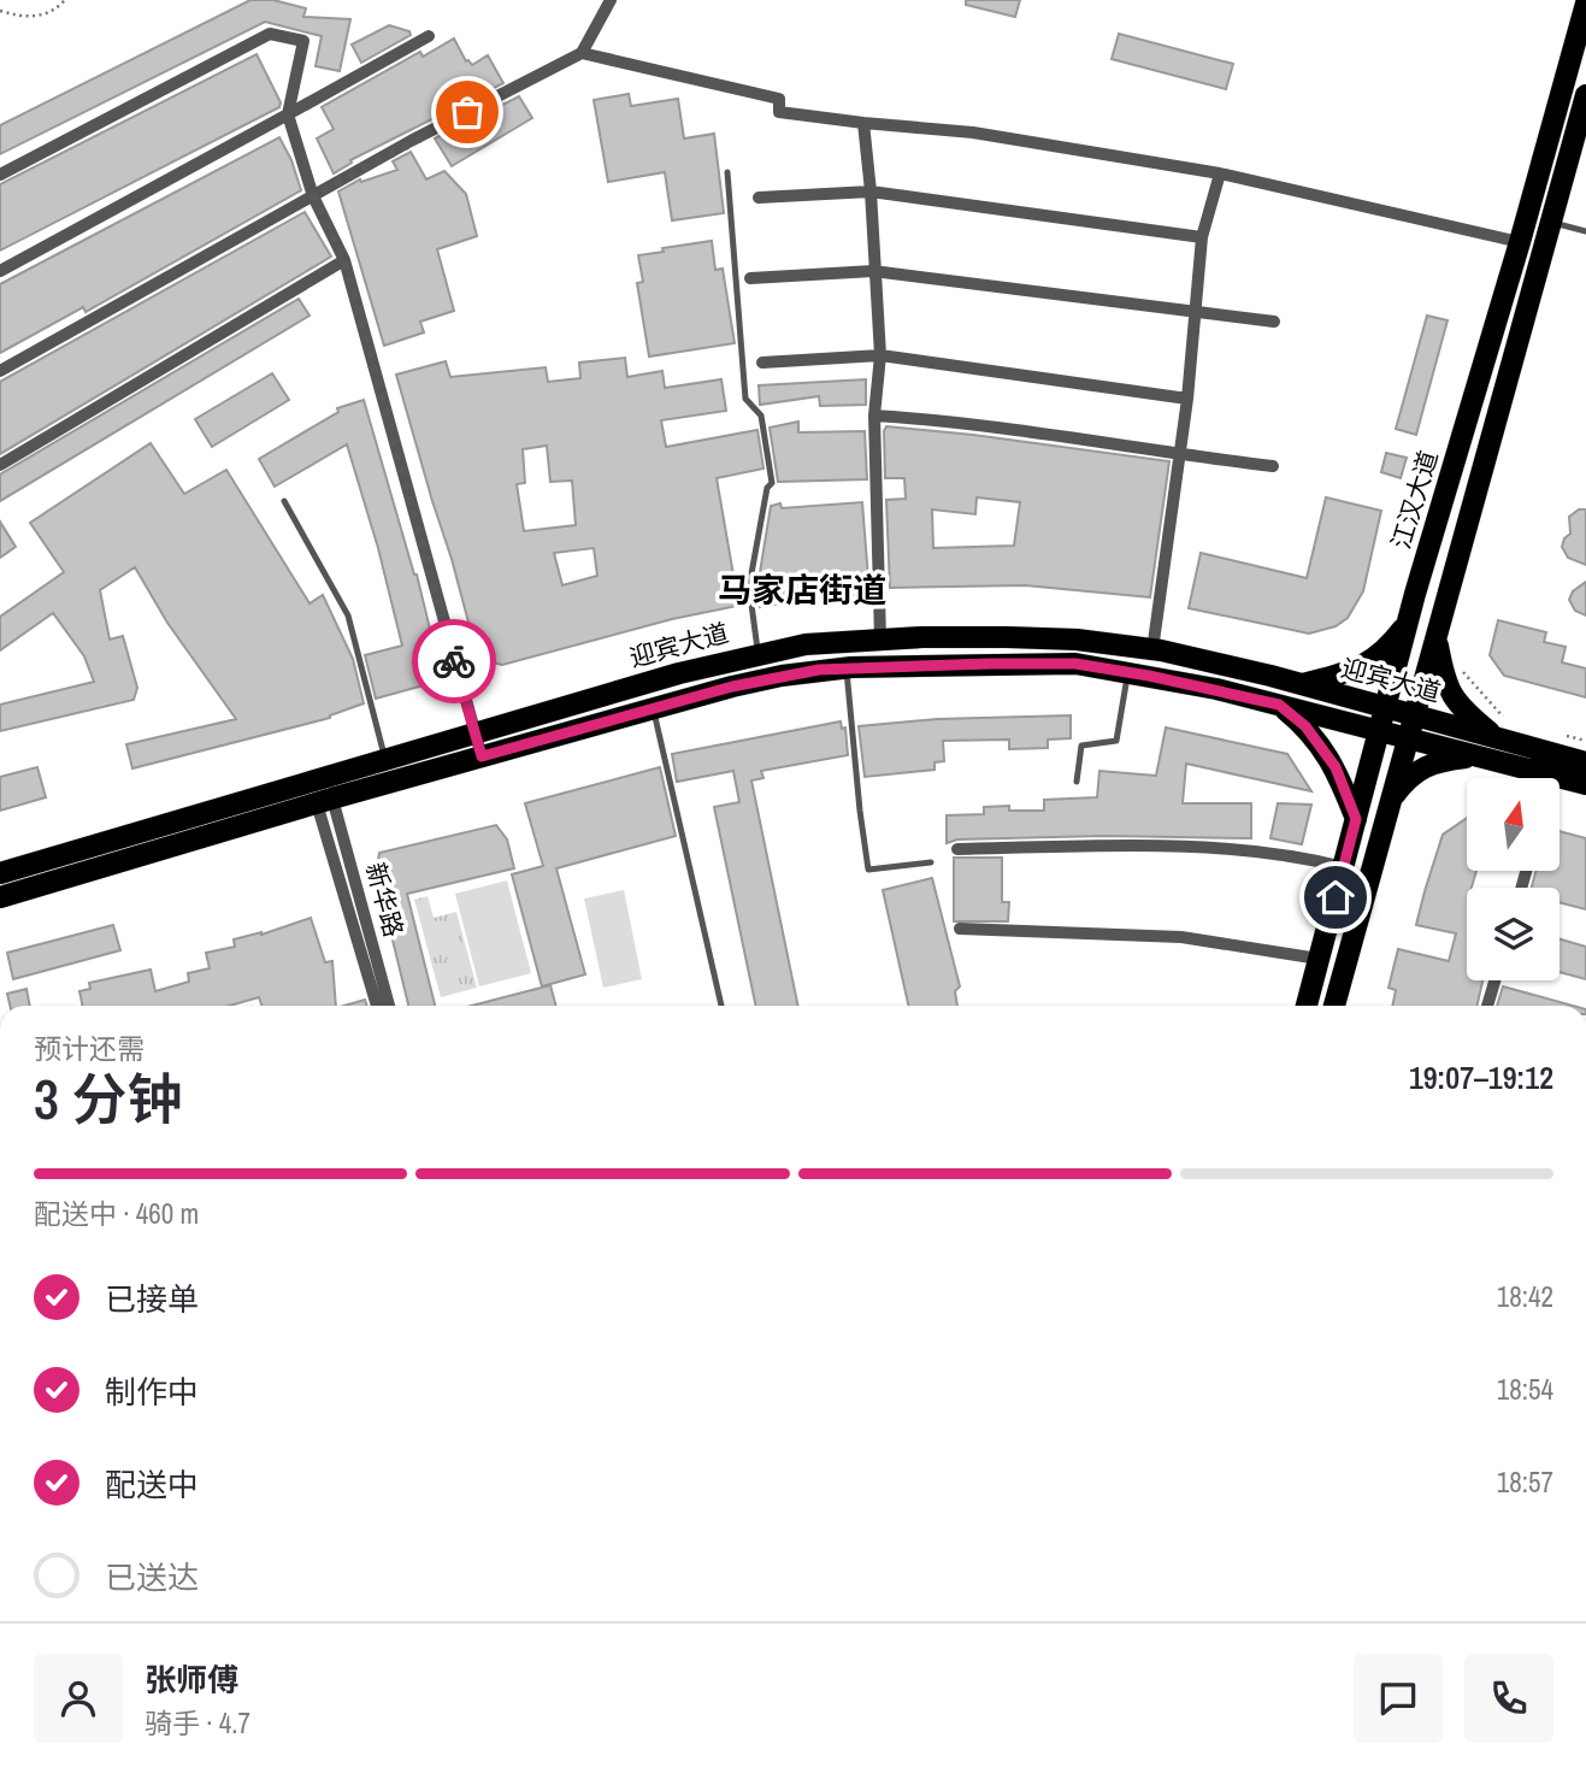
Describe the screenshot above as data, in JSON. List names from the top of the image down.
{
  "streets": {
    "main road": ["江汉大道", "迎宾大道"],
    "street": ["新华路"]
  },
  "crossings": [
    ["江汉大道", "迎宾大道"],
    ["迎宾大道", "新华路"]
  ],
  "districts": ["马家店街道"],
  "north": "top",
  "page": {
    "heading": ["3 分钟", "预计还需", "19:07–19:12"],
    "panel": ["张师傅", "骑手 · 4.7"],
    "bar": "配送中 · 460 m",
    "list": [
      ["已接单", "18:42"],
      ["制作中", "18:54"],
      ["配送中", "18:57"],
      "已送达"
    ]
  }
}
